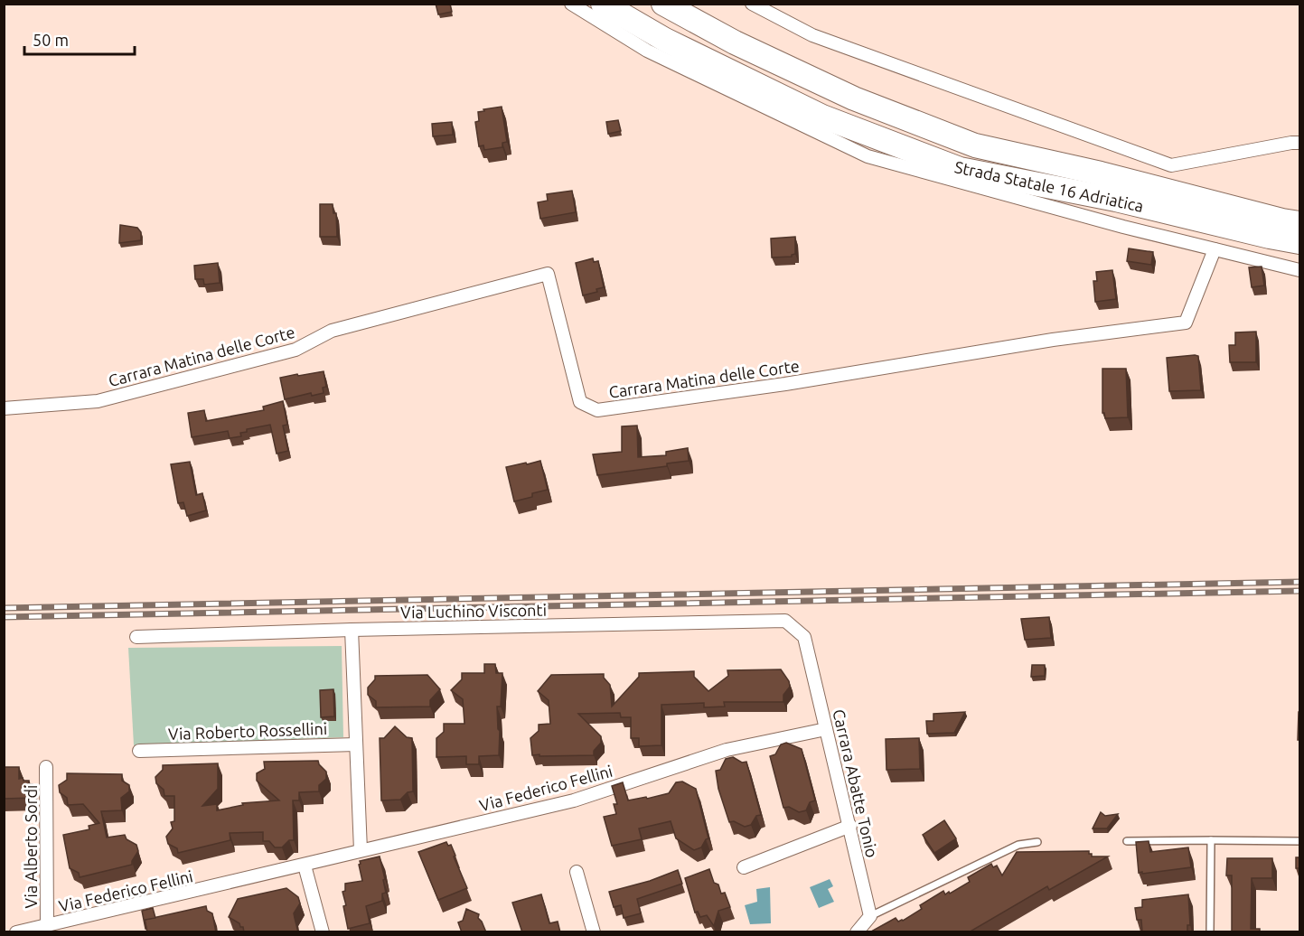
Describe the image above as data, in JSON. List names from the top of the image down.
{
  "streets": {
    "highway": ["Strada Statale 16 Adriatica"],
    "street": [
      "Carrara Matina delle Corte",
      "Via Luchino Visconti",
      "Via Roberto Rossellini",
      "Carrara Abatte Tonio",
      "Via Federico Fellini",
      "Via Alberto Sordi"
    ]
  },
  "crossings": [
    ["Via Luchino Visconti", "Carrara Abatte Tonio"],
    ["Carrara Abatte Tonio", "Via Federico Fellini"],
    ["Via Federico Fellini", "Via Alberto Sordi"]
  ],
  "scale_bar": "50 m"
}
